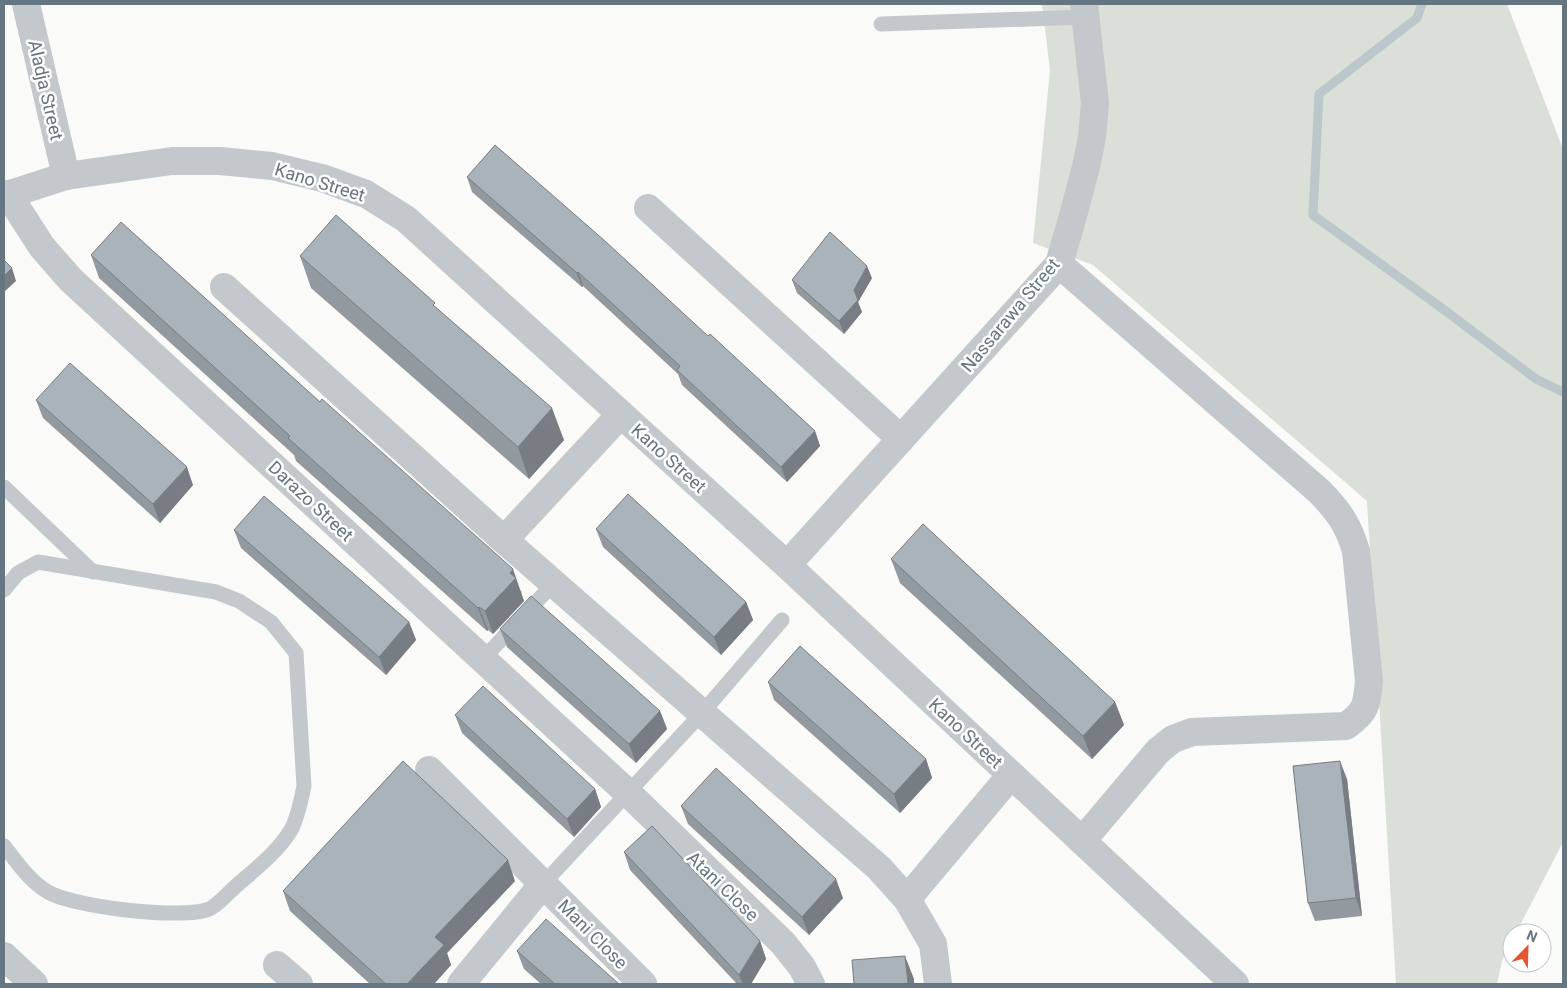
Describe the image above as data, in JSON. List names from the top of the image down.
{
  "streets": {
    "street": [
      "Aladja Street",
      "Kano Street",
      "Nassarawa Street",
      "Darazo Street",
      "Atani Close",
      "Mani Close"
    ]
  },
  "crossings": [
    ["Aladja Street", "Kano Street"],
    ["Kano Street", "Nassarawa Street"],
    ["Kano Street", "Darazo Street"],
    ["Darazo Street", "Atani Close"]
  ],
  "north": "top right"
}
